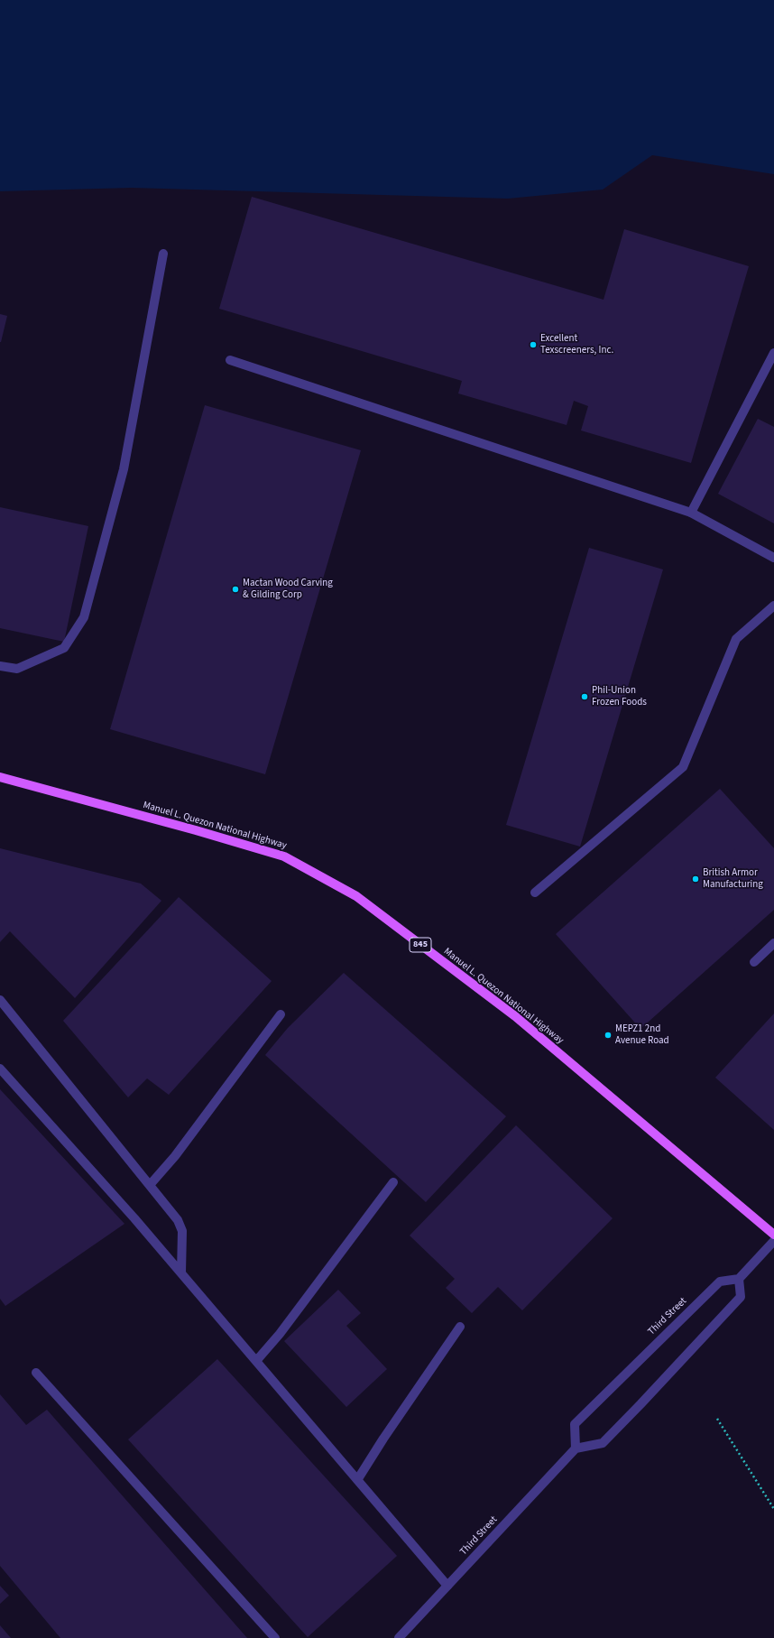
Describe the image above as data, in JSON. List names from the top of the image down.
{
  "streets": {
    "main road": ["Manuel L. Quezon National Highway", "845"],
    "street": ["Third Street"]
  },
  "places": [
    "Excellent Texscreeners, Inc.",
    "Mactan Wood Carving & Gilding Corp",
    "Phil-Union Frozen Foods",
    "British Armor Manufacturing",
    "MEPZ1 2nd Avenue Road"
  ]
}
